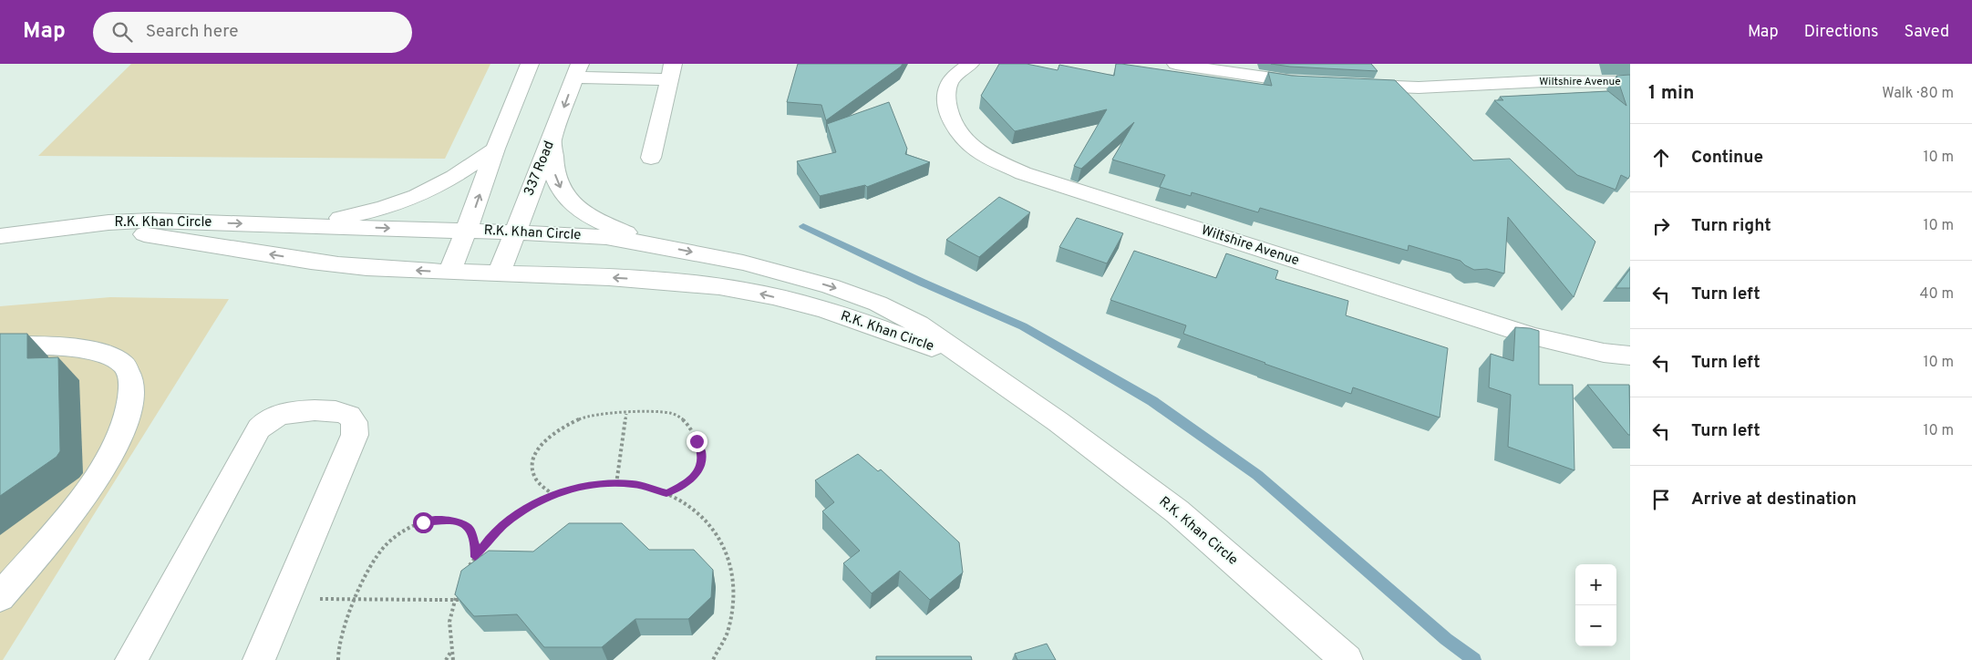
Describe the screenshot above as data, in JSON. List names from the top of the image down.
{
  "streets": {
    "street": ["Wiltshire Avenue", "337 Road", "R.K. Khan Circle"]
  },
  "crossings": [
    ["337 Road", "R.K. Khan Circle"]
  ],
  "page": {
    "header": "Map",
    "search": "Search here",
    "nav": ["Map", "Directions", "Saved"],
    "heading": ["1 min", "Walk · 80 m"],
    "list": [
      ["Continue", "10 m"],
      ["Turn right", "10 m"],
      ["Turn left", "40 m"],
      ["Turn left", "10 m"],
      ["Turn left", "10 m"],
      "Arrive at destination"
    ],
    "map_buttons": ["+", "−"]
  }
}
